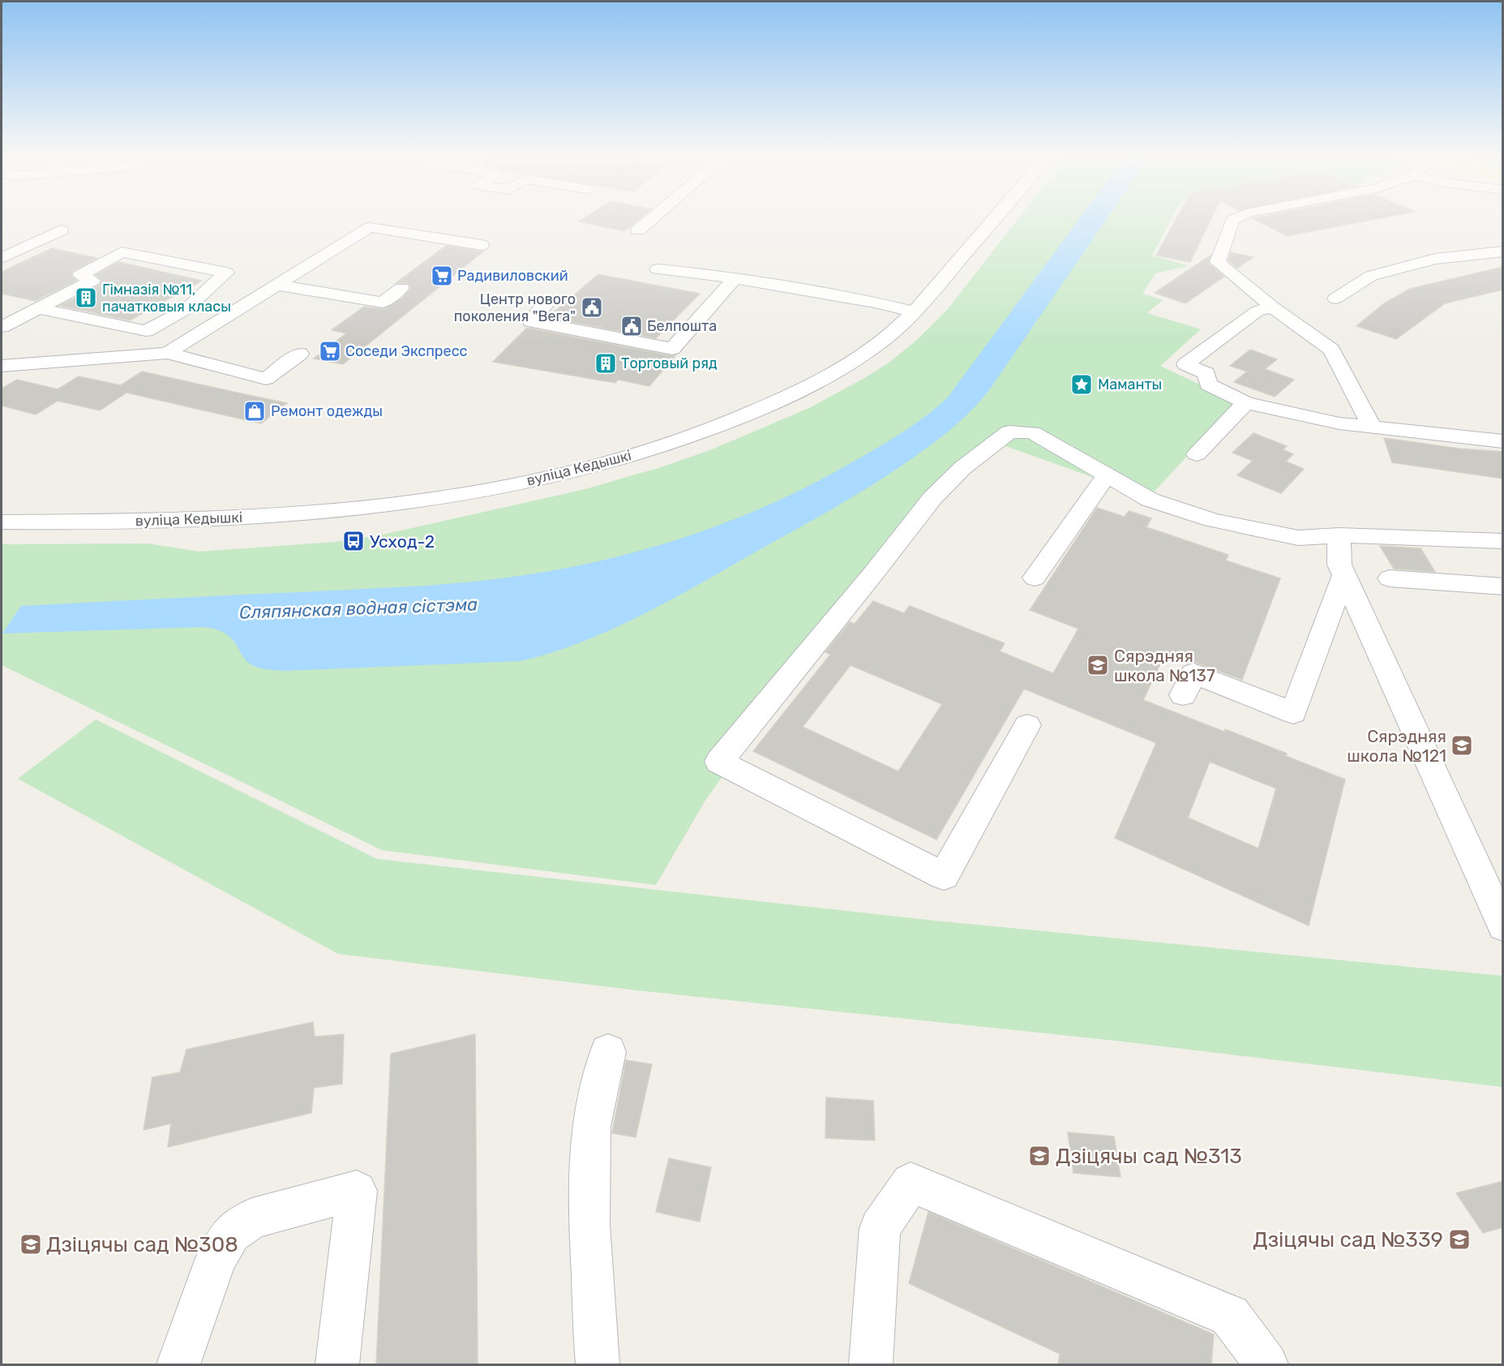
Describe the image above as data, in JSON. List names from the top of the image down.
{
  "streets": {
    "street": ["вуліца Кедышкі"]
  },
  "water": ["Сляпянская водная сістэма"],
  "places": {
    "supermarket": ["Радивиловский", "Соседи Экспресс"],
    "building": ["Гімназія №11, пачатковыя класы", "Торговый ряд"],
    "public building": ["Центр нового поколения \"Вега\"", "Белпошта"],
    "place": ["Маманты"],
    "shop": ["Ремонт одежды"],
    "bus stop": ["Усход-2"],
    "school or university": [
      "Сярэдняя школа №137",
      "Сярэдняя школа №121",
      "Дзіцячы сад №313",
      "Дзіцячы сад №339",
      "Дзіцячы сад №308"
    ]
  }
}
